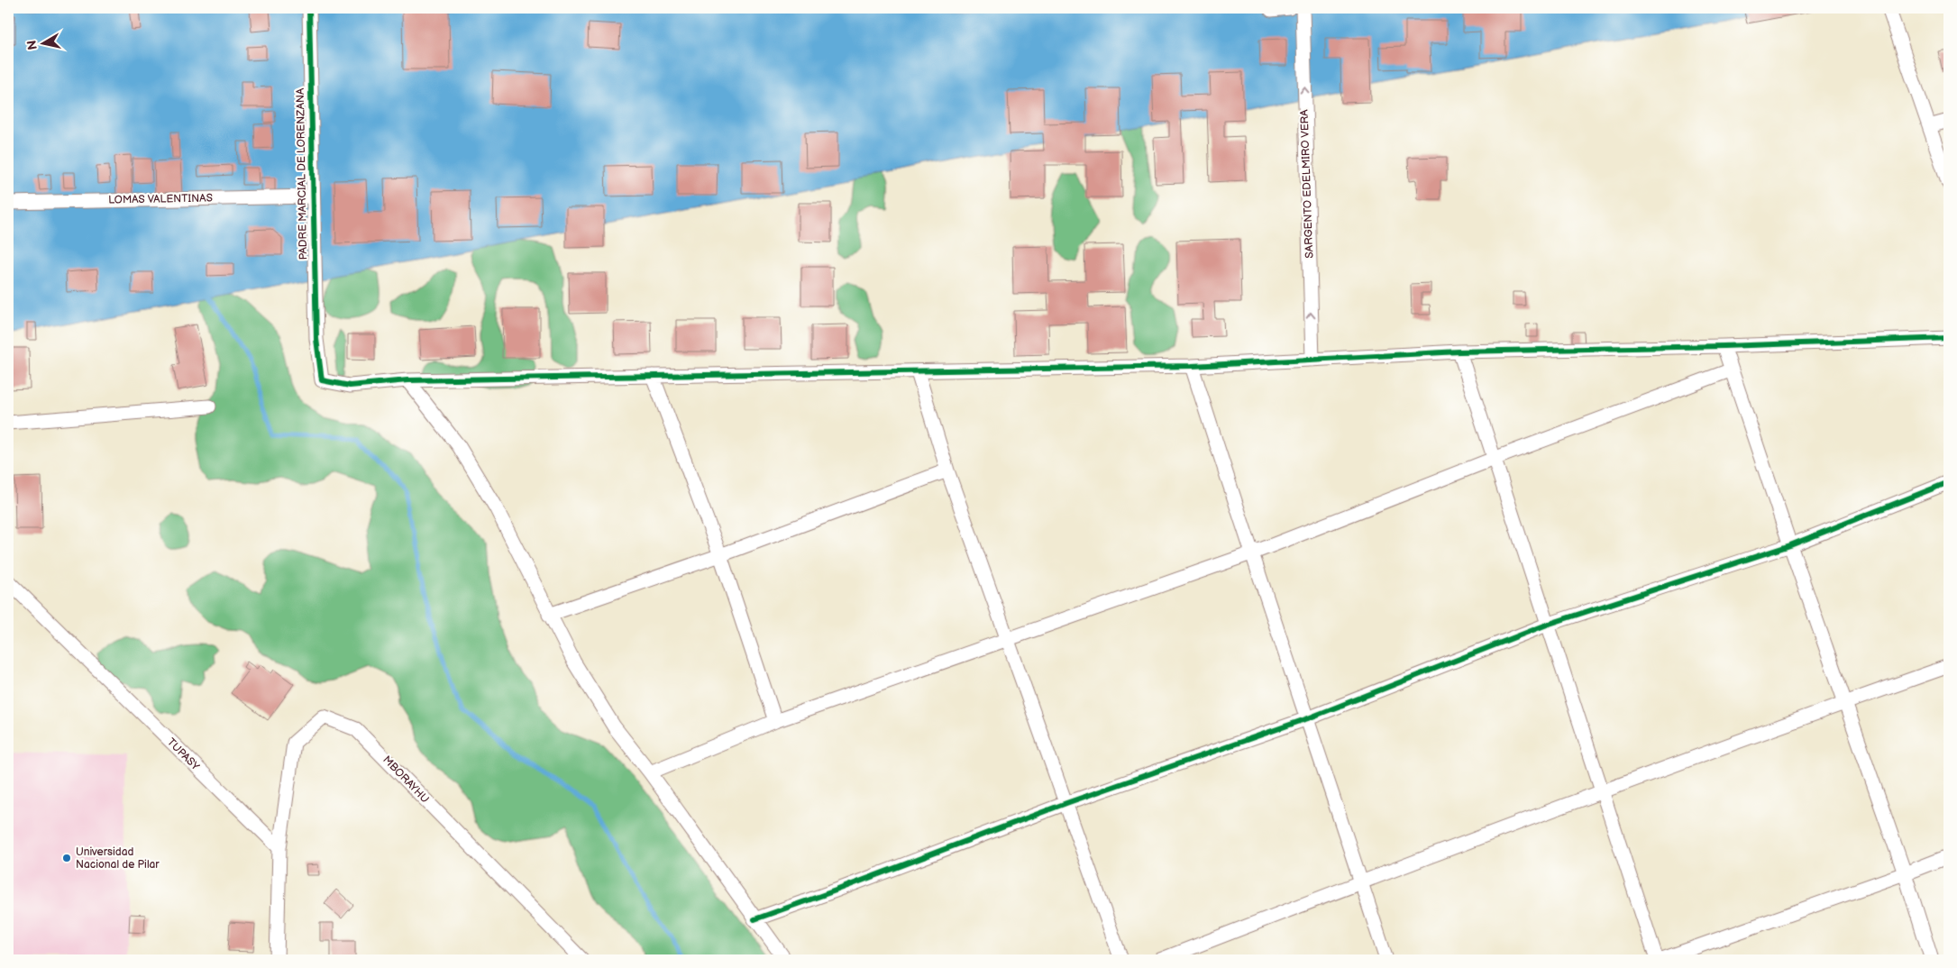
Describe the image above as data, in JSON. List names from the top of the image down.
{
  "streets": {
    "street": [
      "PADRE MARCIAL DE LORENZANA",
      "SARGENTO EDELMIRO VERA",
      "LOMAS VALENTINAS",
      "TUPASY",
      "MBORAYHU"
    ]
  },
  "crossings": [
    ["PADRE MARCIAL DE LORENZANA", "LOMAS VALENTINAS"],
    ["TUPASY", "MBORAYHU"]
  ],
  "one_way": ["SARGENTO EDELMIRO VERA"],
  "places": ["Universidad Nacional de Pilar"],
  "north": "left"
}
